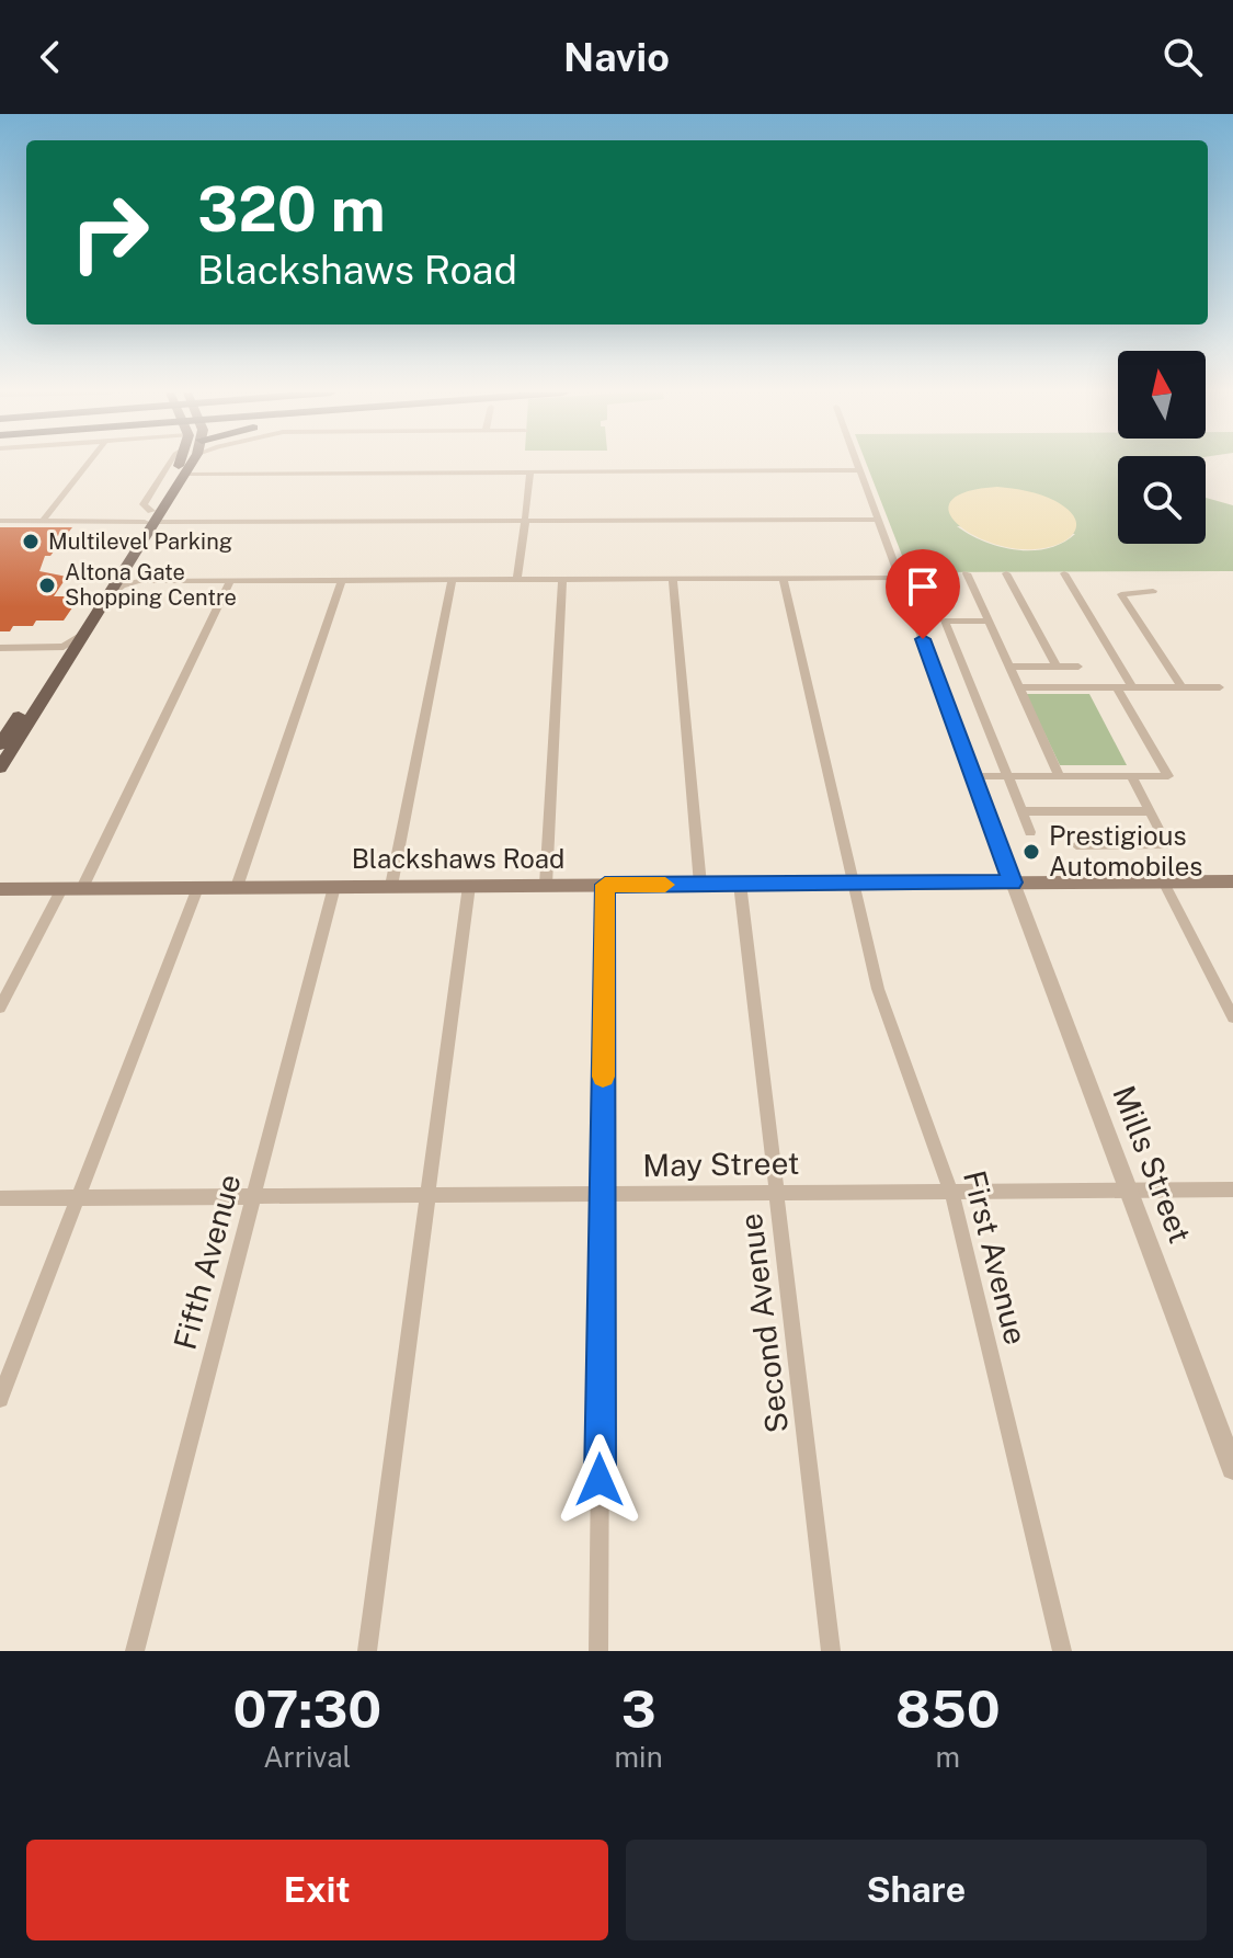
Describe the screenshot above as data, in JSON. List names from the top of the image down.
{
  "streets": {
    "main road": ["Blackshaws Road"],
    "street": [
      "May Street",
      "Mills Street",
      "First Avenue",
      "Fifth Avenue",
      "Second Avenue"
    ]
  },
  "crossings": [
    ["Blackshaws Road", "Mills Street"],
    ["Blackshaws Road", "First Avenue"],
    ["Blackshaws Road", "Fifth Avenue"],
    ["Blackshaws Road", "Second Avenue"],
    ["May Street", "Mills Street"],
    ["May Street", "First Avenue"],
    ["May Street", "Fifth Avenue"],
    ["May Street", "Second Avenue"]
  ],
  "places": ["Multilevel Parking", "Altona Gate Shopping Centre", "Prestigious Automobiles"],
  "north": "top",
  "page": {
    "header": "Navio",
    "turn": ["320 m", "Blackshaws Road"],
    "eta": [
      "07:30",
      "Arrival",
      "3",
      "min",
      "850",
      "m"
    ],
    "buttons": ["Exit", "Share"]
  }
}
